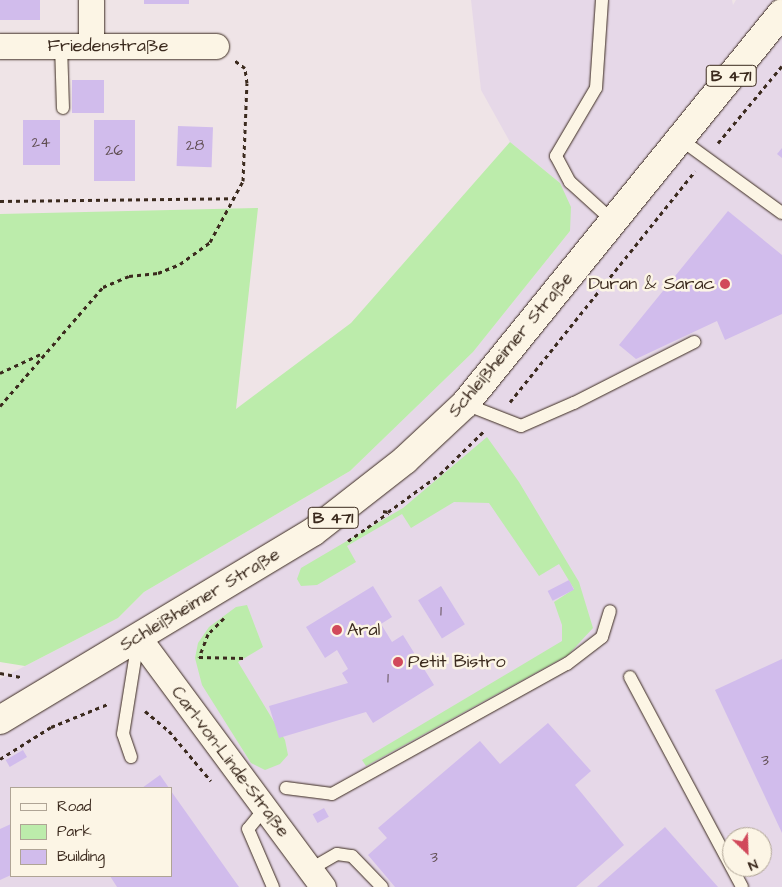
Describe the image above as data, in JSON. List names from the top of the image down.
{
  "streets": {
    "main road": ["B 471", "Schleißheimer Straße"],
    "street": ["Friedenstraße", "Carl-von-Linde-Straße"]
  },
  "crossings": [
    ["Schleißheimer Straße", "Carl-von-Linde-Straße"]
  ],
  "places": ["Duran & Sarac", "Aral", "Petit Bistro"],
  "house_numbers": [
    "24",
    "28",
    "26",
    "1",
    "1",
    "3",
    "3"
  ],
  "legend": ["Road", "Park", "Building"],
  "north": "bottom right"
}
